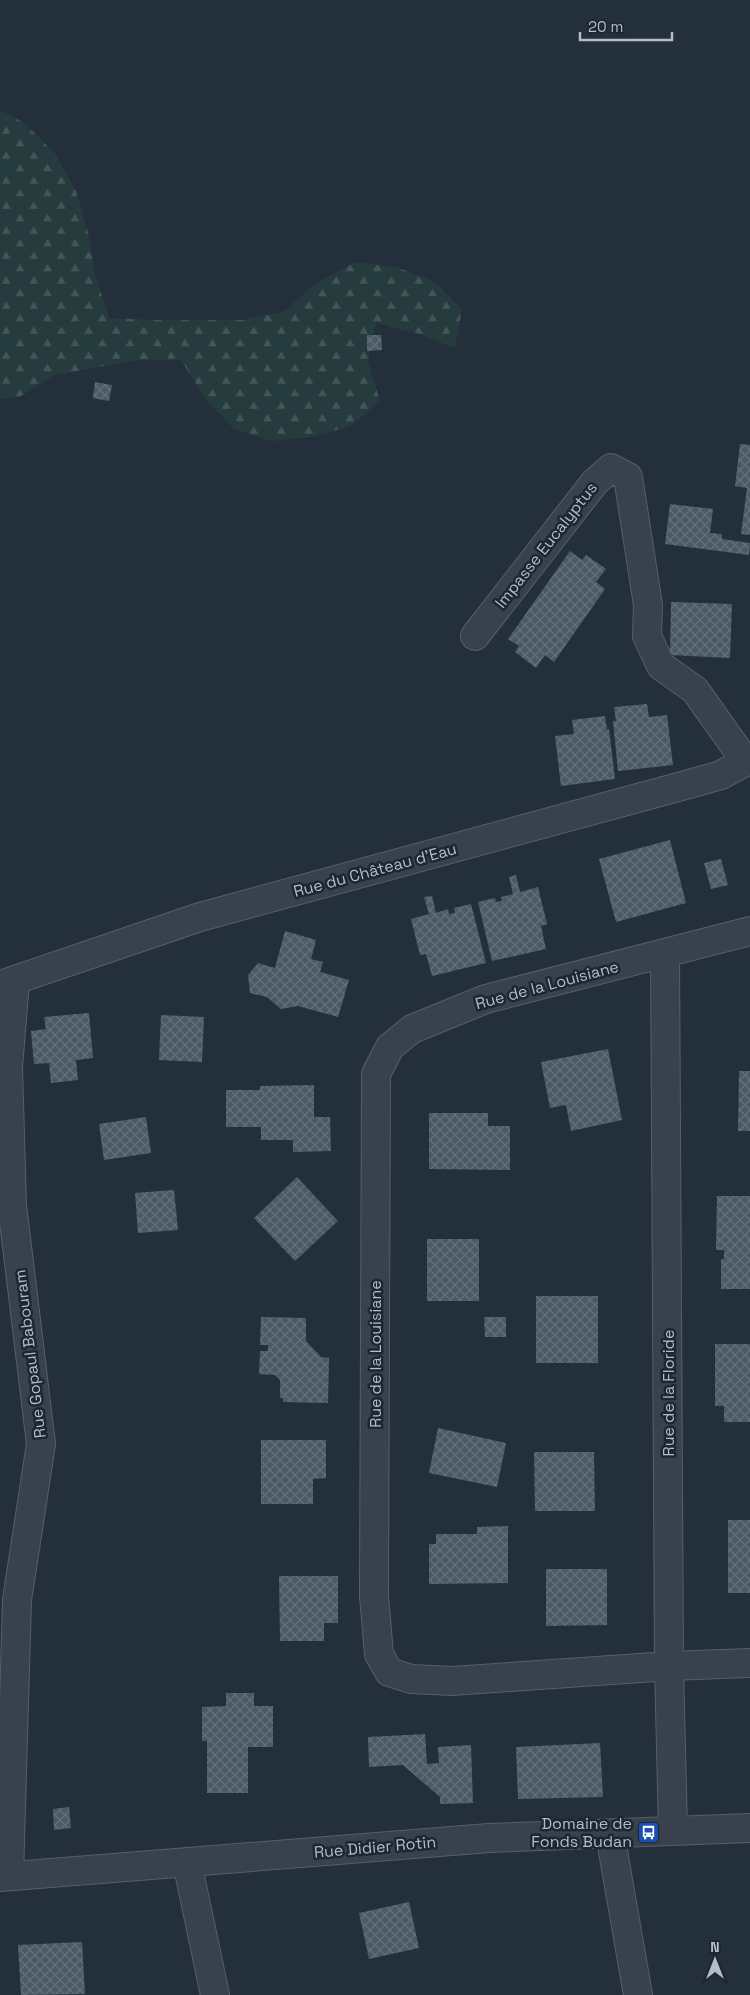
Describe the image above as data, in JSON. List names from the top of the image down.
{
  "streets": {
    "street": [
      "Impasse Eucalyptus",
      "Rue du Château d'Eau",
      "Rue de la Louisiane",
      "Rue Gopaul Babouram",
      "Rue de la Floride",
      "Rue Didier Rotin"
    ]
  },
  "crossings": [
    ["Impasse Eucalyptus", "Rue du Château d'Eau"],
    ["Rue du Château d'Eau", "Rue Gopaul Babouram"],
    ["Rue de la Louisiane", "Rue de la Floride"],
    ["Rue Gopaul Babouram", "Rue Didier Rotin"],
    ["Rue de la Floride", "Rue Didier Rotin"]
  ],
  "places": {
    "bus stop": ["Domaine de Fonds Budan"]
  },
  "scale_bar": "20 m",
  "north": "top"
}
